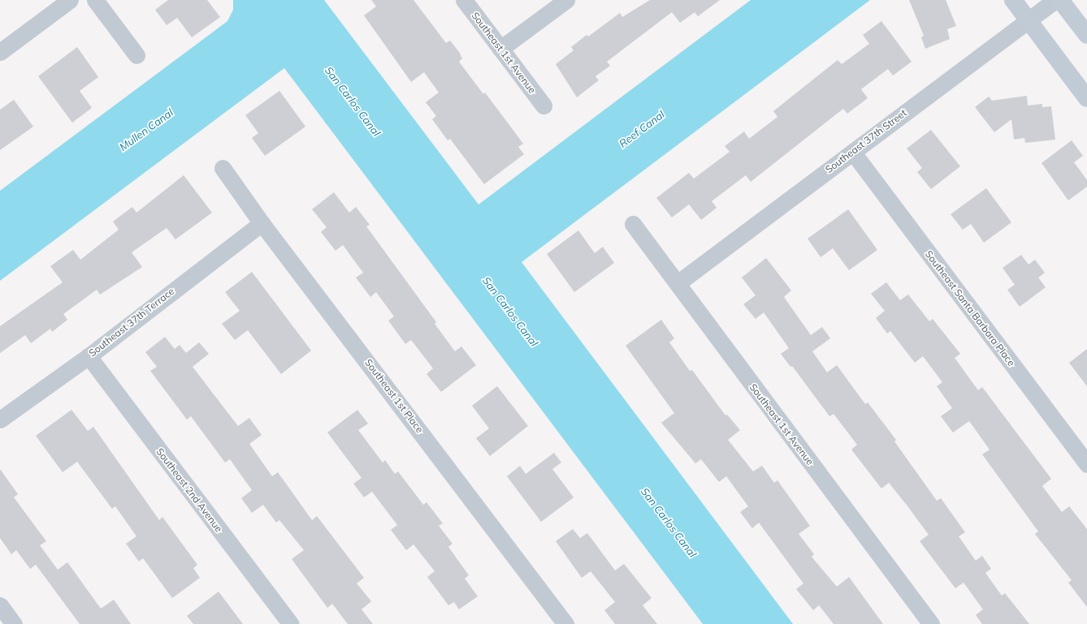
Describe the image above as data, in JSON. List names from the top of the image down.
{
  "streets": {
    "street": [
      "Southeast 1st Avenue",
      "Southeast 37th Street",
      "Southeast Santa Barbara Place",
      "Southeast 37th Terrace",
      "Southeast 1st Place",
      "Southeast 2nd Avenue"
    ]
  },
  "crossings": [
    ["Southeast 1st Avenue", "Southeast 37th Street"],
    ["Southeast 37th Street", "Southeast Santa Barbara Place"],
    ["Southeast 37th Terrace", "Southeast 1st Place"],
    ["Southeast 37th Terrace", "Southeast 2nd Avenue"]
  ],
  "water": ["San Carlos Canal", "Reef Canal", "Mullen Canal"]
}
